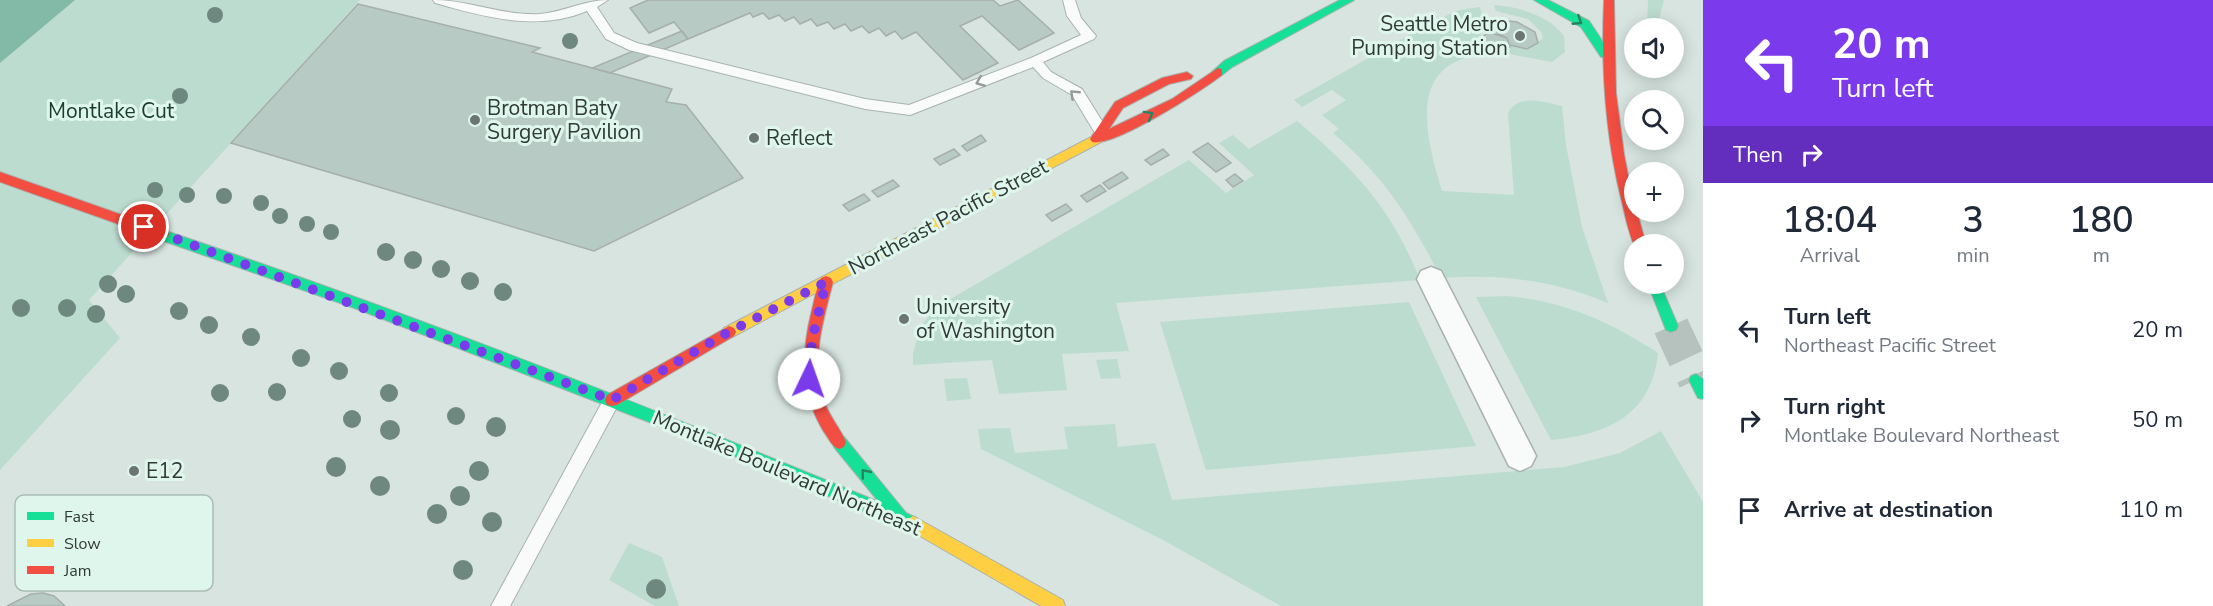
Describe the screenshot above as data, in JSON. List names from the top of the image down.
{
  "streets": {
    "main road": ["Northeast Pacific Street", "Montlake Boulevard Northeast"]
  },
  "crossings": [
    ["Northeast Pacific Street", "Montlake Boulevard Northeast"]
  ],
  "parks": ["Montlake Cut"],
  "places": [
    "Seattle Metro Pumping Station",
    "Brotman Baty Surgery Pavilion",
    "Reflect",
    "University of Washington",
    "E12"
  ],
  "legend": ["Fast", "Slow", "Jam"],
  "page": {
    "turn": ["20 m", "Turn left"],
    "map_buttons": ["+", "−"],
    "then": "Then",
    "eta": [
      "18:04",
      "Arrival",
      "3",
      "min",
      "180",
      "m"
    ],
    "list": [
      {
        "name": "Turn left",
        "note": "Northeast Pacific Street",
        "value": "20 m"
      },
      {
        "name": "Turn right",
        "note": "Montlake Boulevard Northeast",
        "value": "50 m"
      },
      {
        "name": "Arrive at destination",
        "value": "110 m"
      }
    ]
  }
}
